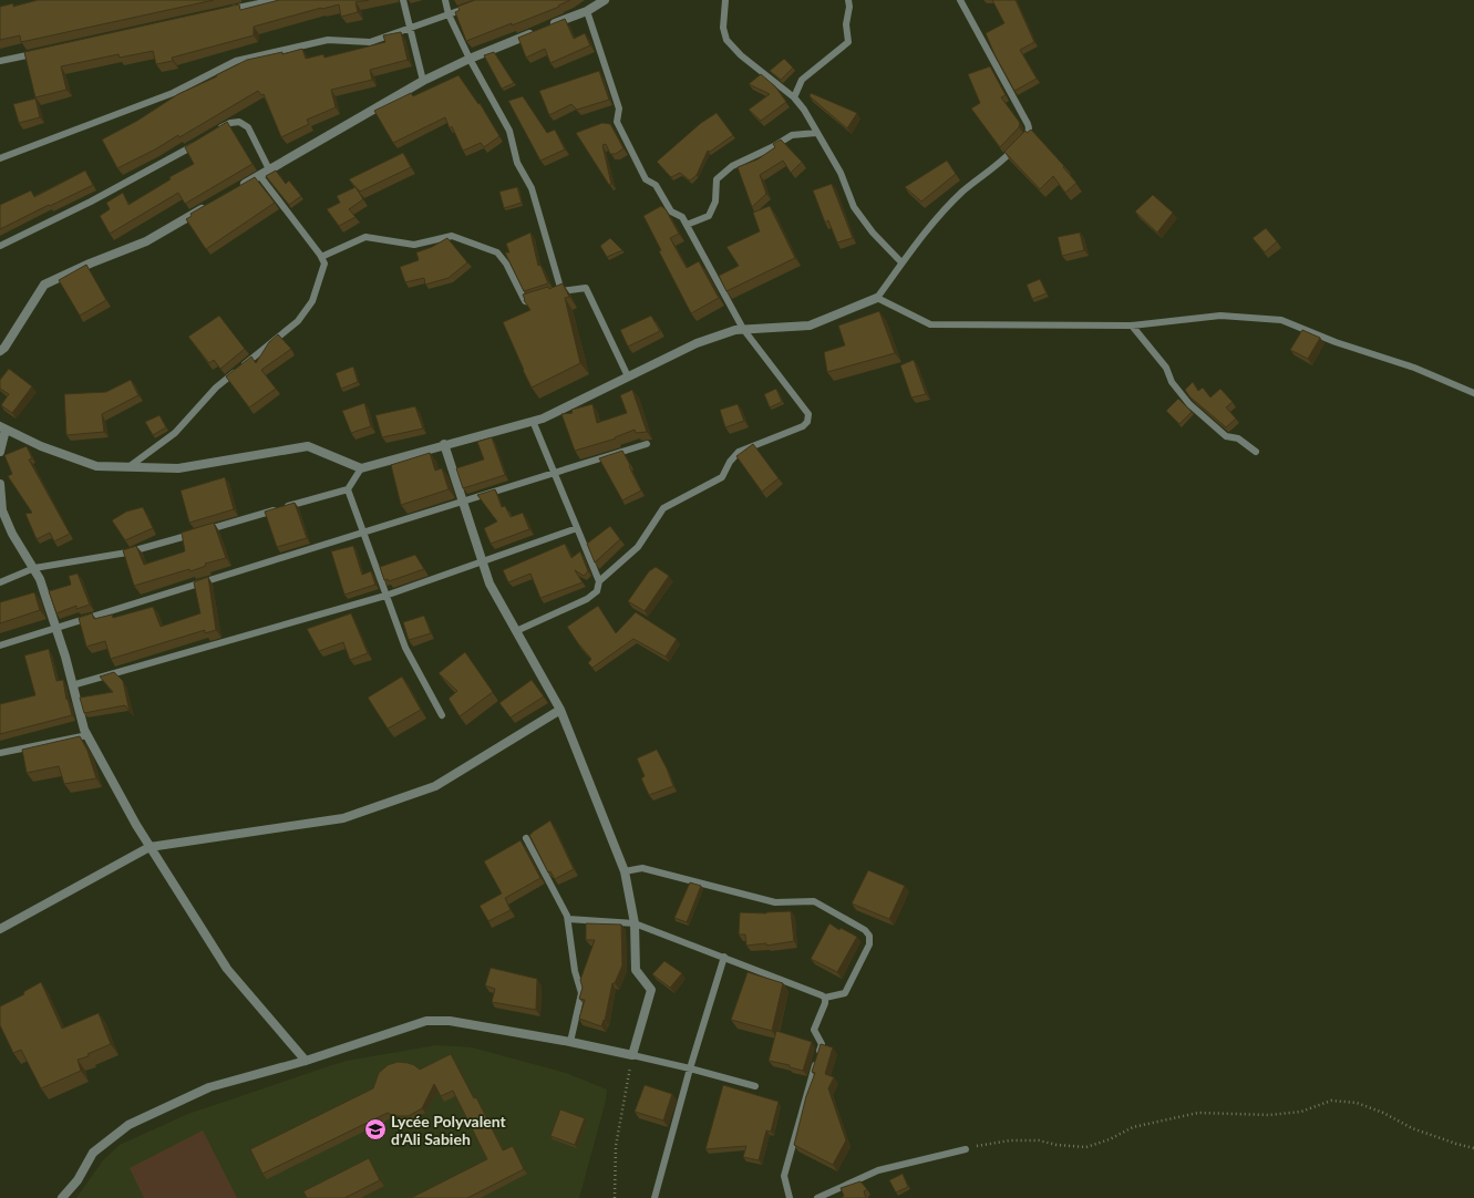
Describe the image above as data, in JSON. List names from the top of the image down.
{
  "places": {
    "school or university": ["Lycée Polyvalent d'Ali Sabieh"]
  }
}
